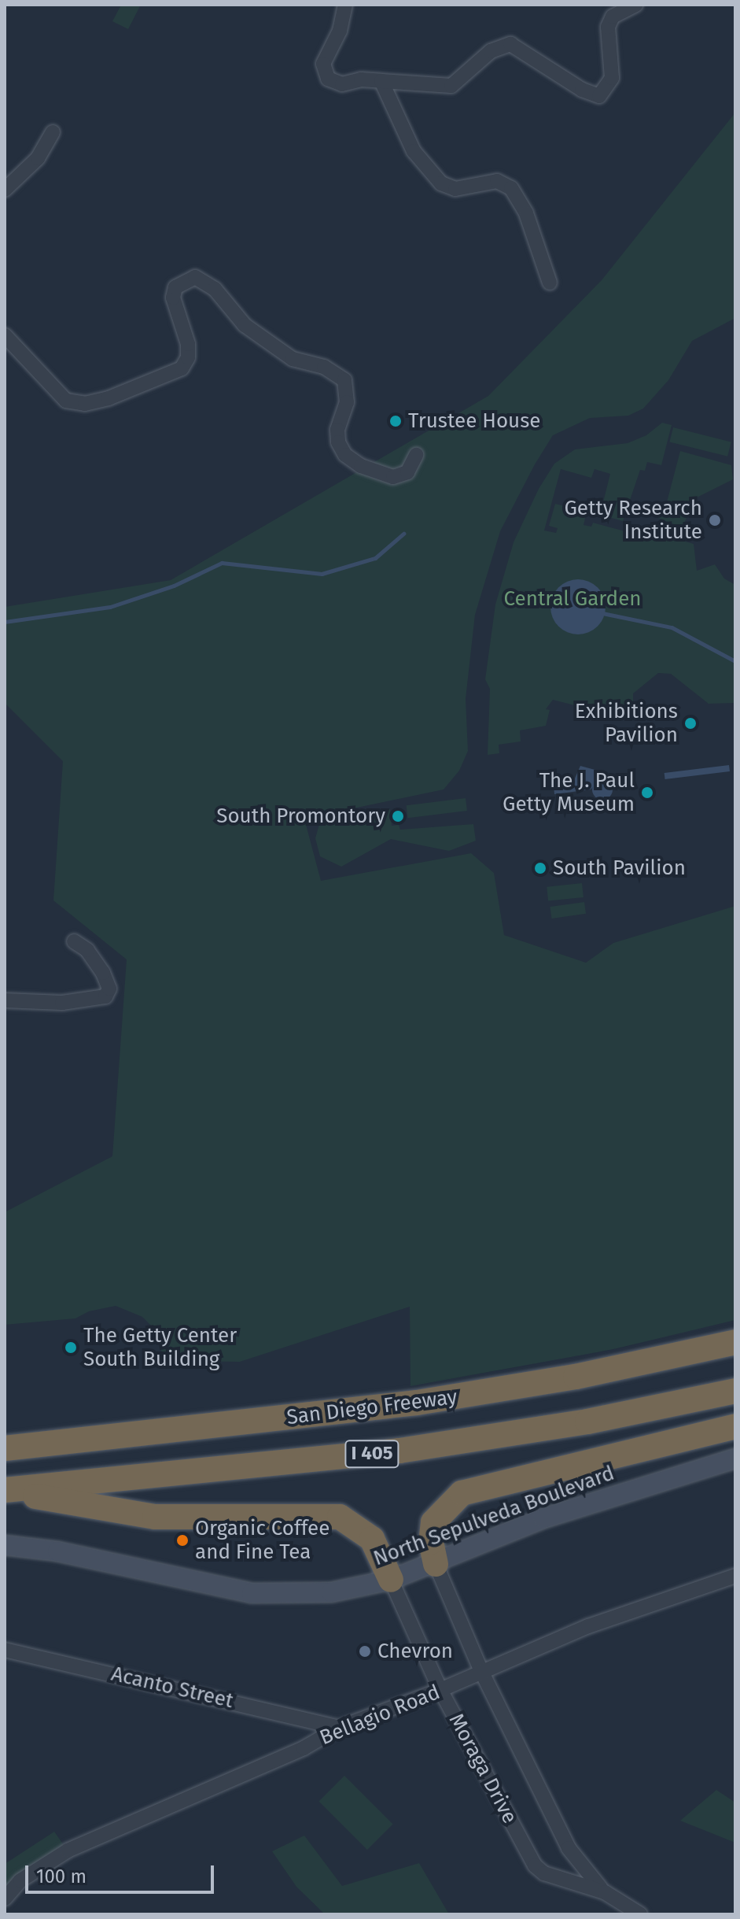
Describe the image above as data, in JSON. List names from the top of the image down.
{
  "streets": {
    "highway": ["San Diego Freeway", "I 405"],
    "main road": ["North Sepulveda Boulevard"],
    "street": ["Acanto Street", "Bellagio Road", "Moraga Drive"]
  },
  "crossings": [
    ["North Sepulveda Boulevard", "Moraga Drive"],
    ["Acanto Street", "Bellagio Road"],
    ["Bellagio Road", "Moraga Drive"]
  ],
  "parks": ["Central Garden"],
  "places": [
    "Trustee House",
    "Getty Research Institute",
    "Exhibitions Pavilion",
    "The J. Paul Getty Museum",
    "South Promontory",
    "South Pavilion",
    "The Getty Center South Building",
    "Organic Coffee and Fine Tea",
    "Chevron"
  ],
  "scale_bar": "100 m"
}
